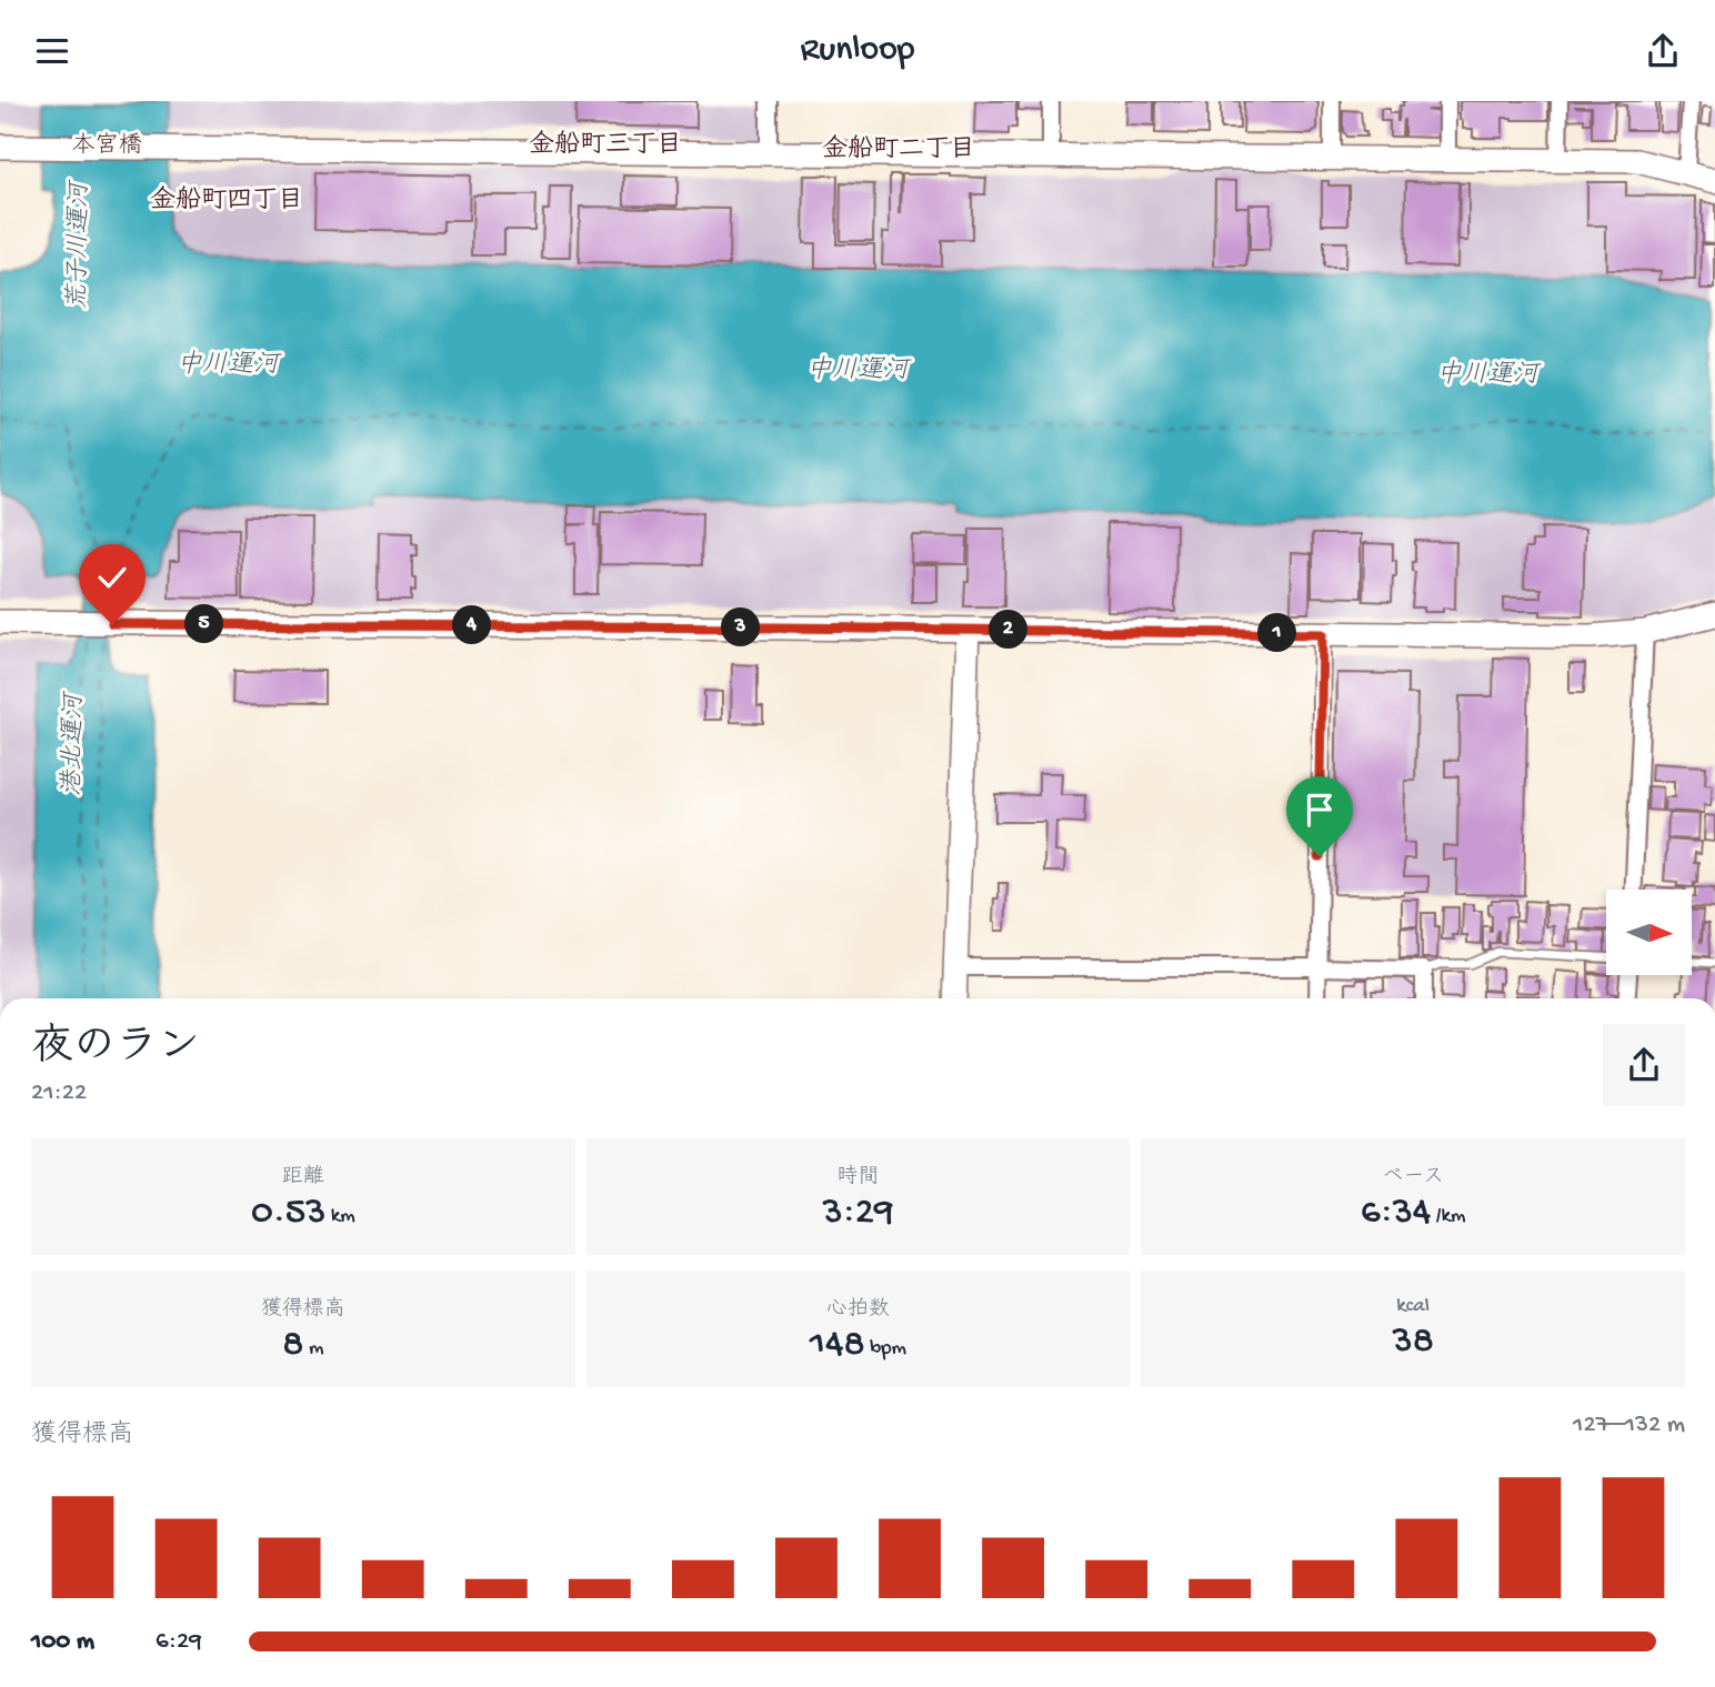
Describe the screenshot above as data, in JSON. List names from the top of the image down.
{
  "streets": {
    "street": ["本宮橋"]
  },
  "districts": ["金船町三丁目", "金船町二丁目", "金船町四丁目"],
  "water": ["荒子川運河", "中川運河", "港北運河"],
  "north": "right",
  "page": {
    "header": "Runloop",
    "pins": [
      "5",
      "4",
      "3",
      "2",
      "1"
    ],
    "heading": ["夜のラン", "21:22"],
    "stats": [
      ["距離", "0.53 km"],
      ["時間", "3:29"],
      ["ペース", "6:34 /km"],
      ["獲得標高", "8 m"],
      ["心拍数", "148 bpm"],
      ["kcal", "38"]
    ],
    "chart": ["獲得標高", "127–132 m"],
    "list": [
      {
        "name": "100 m",
        "note": "6:29"
      }
    ]
  }
}
